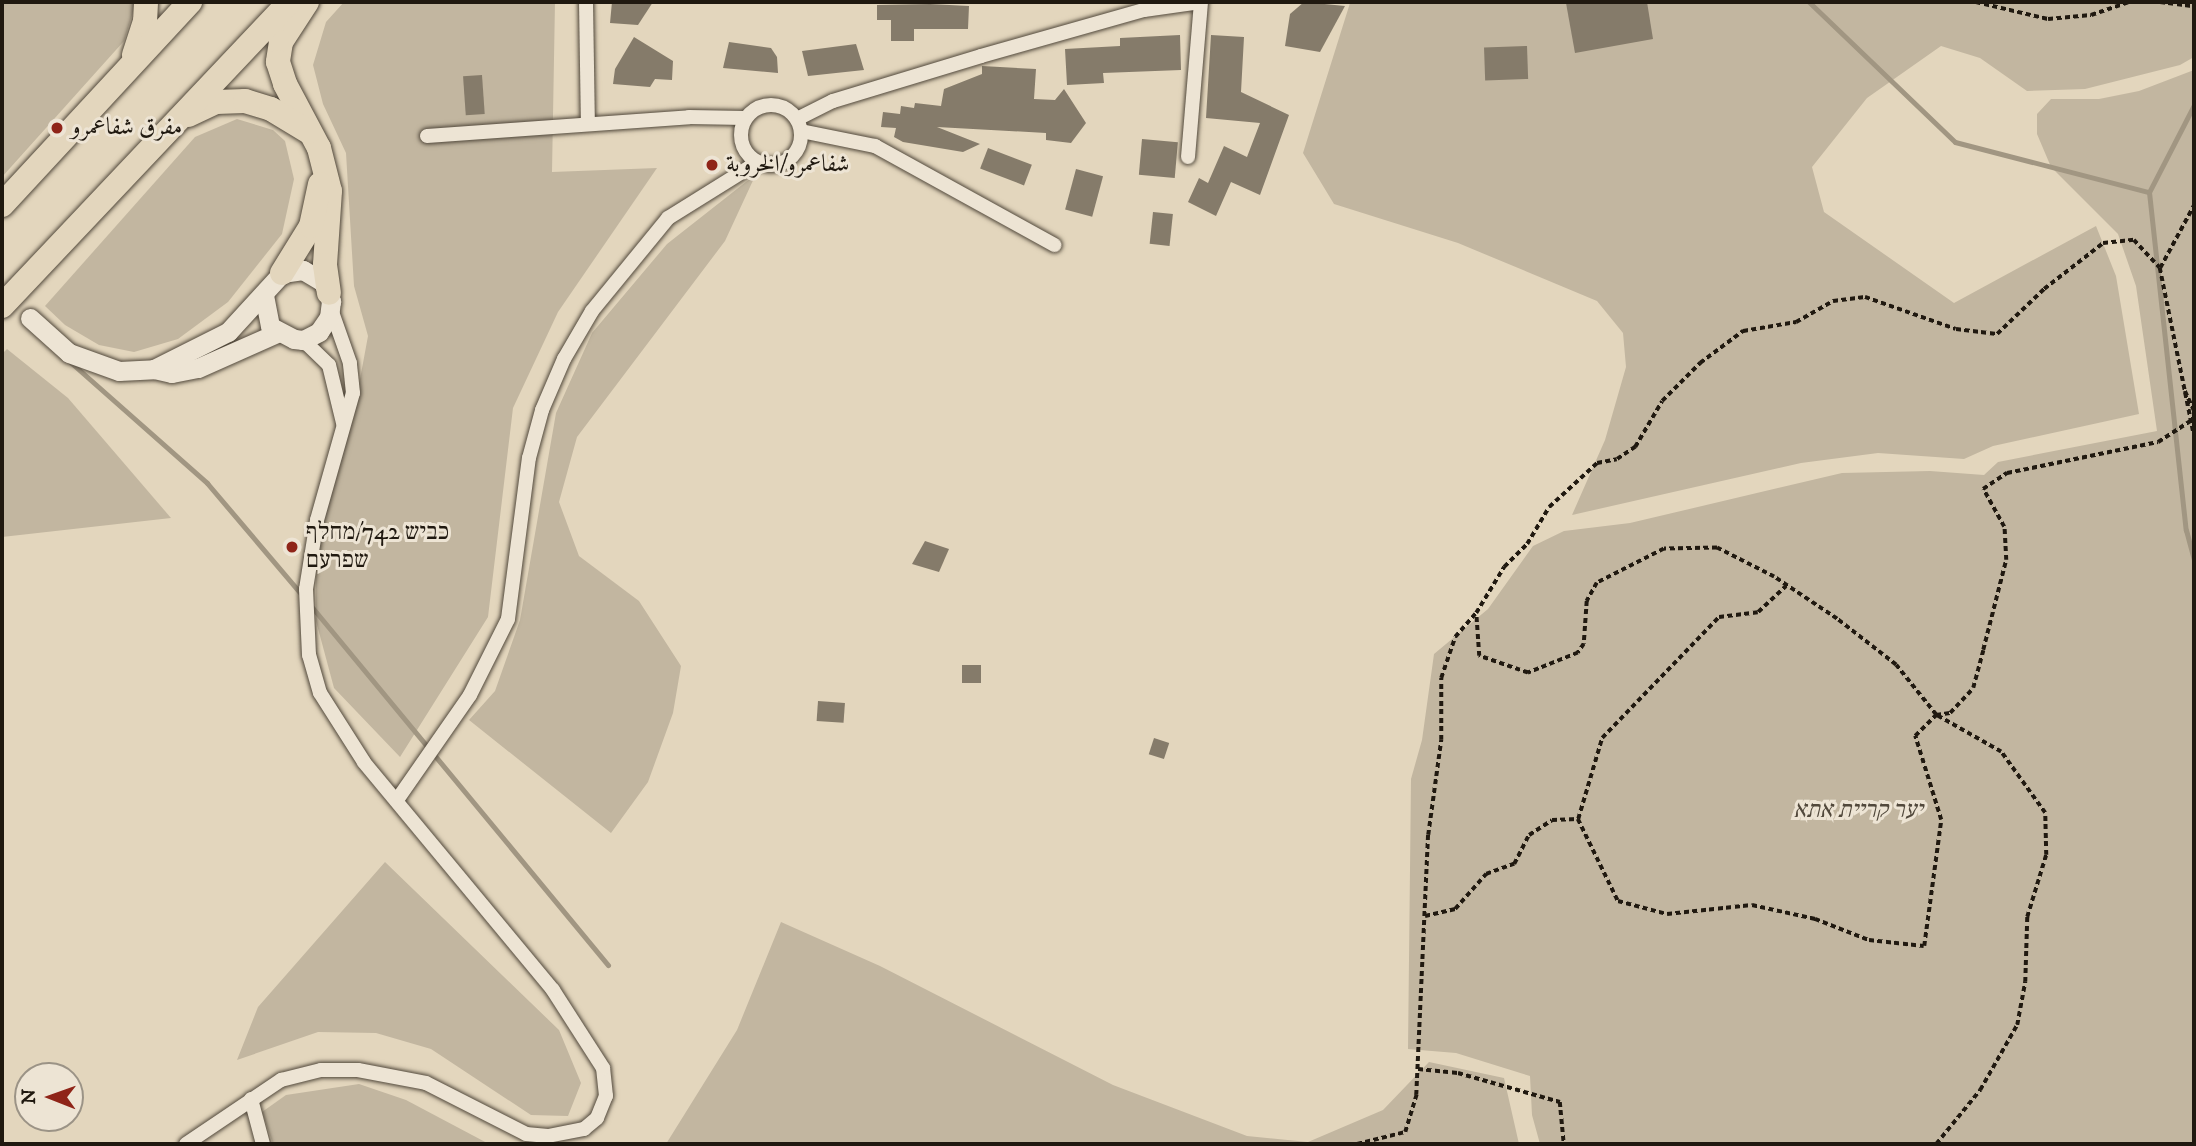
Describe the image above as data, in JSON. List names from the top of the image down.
{
  "parks": ["יער קריית אתא"],
  "places": ["مفرق شفاعمرو", "شفاعمرو/الخروبة", "כביש 742/מחלף שפרעם"],
  "north": "left"
}
